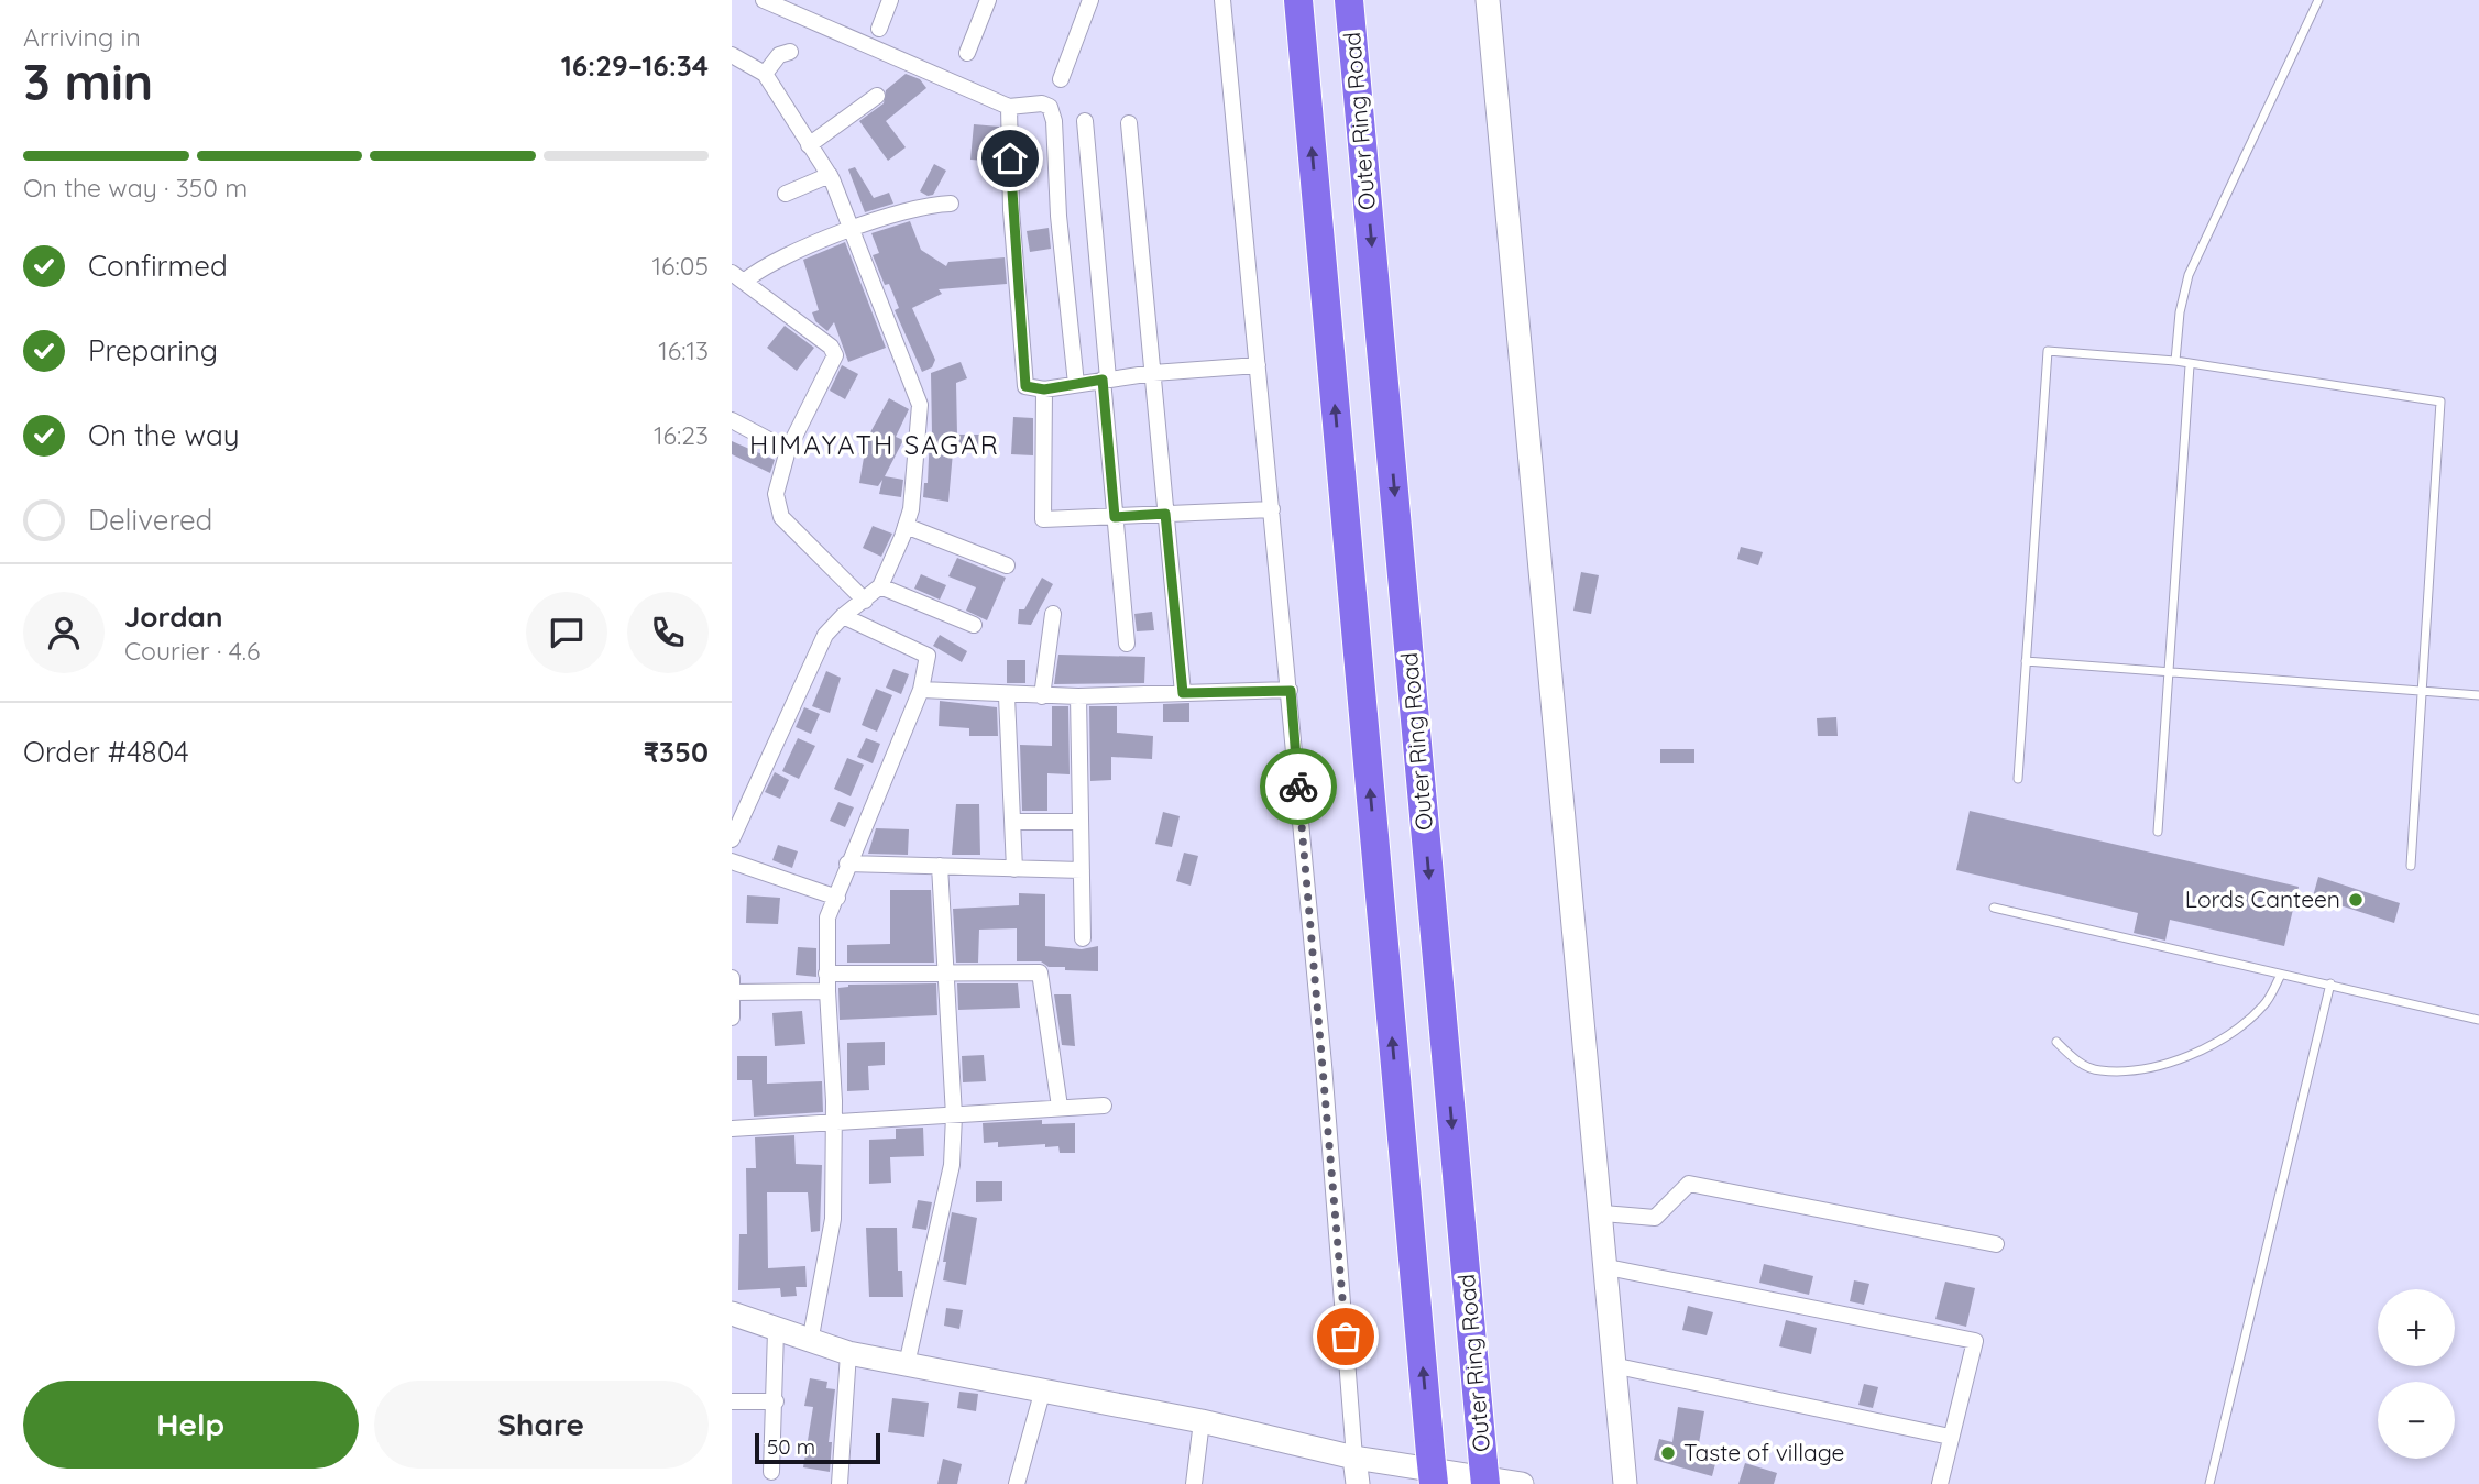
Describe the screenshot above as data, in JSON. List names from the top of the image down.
{
  "streets": {
    "highway": ["Outer Ring Road"]
  },
  "districts": ["HIMAYATH SAGAR"],
  "places": ["Lords Canteen", "Taste of village"],
  "scale_bar": "50 m",
  "page": {
    "heading": ["3 min", "Arriving in", "16:29–16:34"],
    "panel": [
      "Jordan",
      "Courier · 4.6",
      "Order #4804",
      "₹350"
    ],
    "bar": "On the way · 350 m",
    "list": [
      ["Confirmed", "16:05"],
      ["Preparing", "16:13"],
      ["On the way", "16:23"],
      "Delivered"
    ],
    "map_buttons": ["+", "−"],
    "buttons": ["Help", "Share"],
    "scale": "50 m"
  }
}
